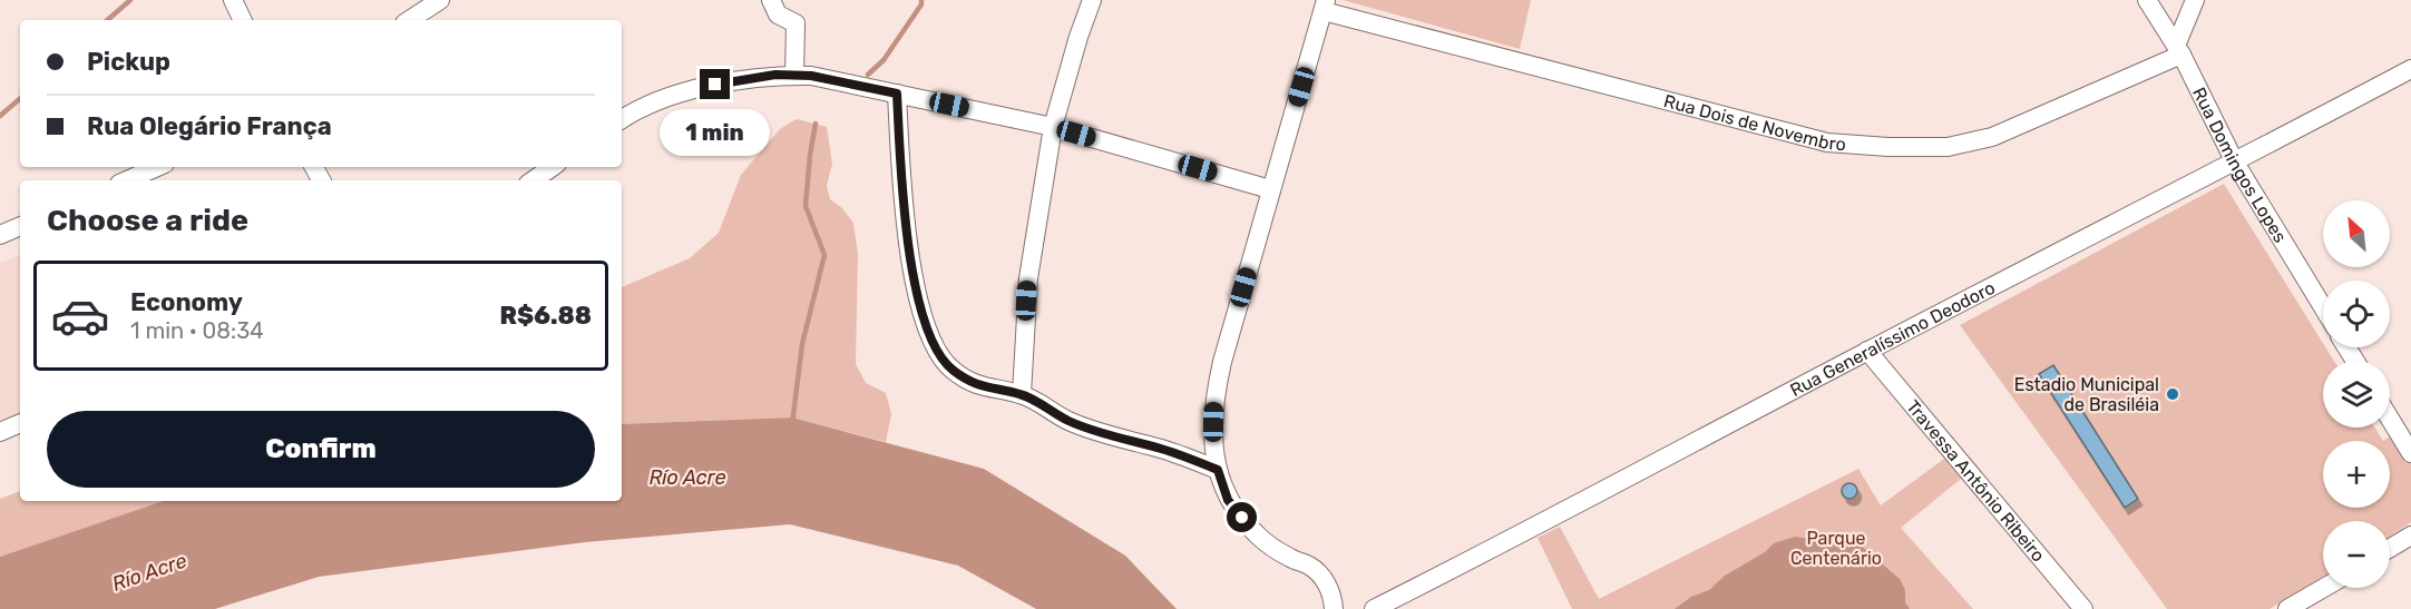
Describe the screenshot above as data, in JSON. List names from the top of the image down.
{
  "streets": {
    "street": [
      "Rua Dois de Novembro",
      "Rua Domingos Lopes",
      "Rua Generalíssimo Deodoro",
      "Travessa Antônio Ribeiro"
    ]
  },
  "crossings": [
    ["Rua Dois de Novembro", "Rua Domingos Lopes"],
    ["Rua Domingos Lopes", "Rua Generalíssimo Deodoro"],
    ["Rua Generalíssimo Deodoro", "Travessa Antônio Ribeiro"]
  ],
  "water": ["Río Acre"],
  "parks": ["Parque Centenário"],
  "places": ["Estadio Municipal de Brasiléia"],
  "north": "top left",
  "page": {
    "banner": ["Pickup", "Rua Olegário França"],
    "bubble": "1 min",
    "heading": "Choose a ride",
    "map_buttons": ["+", "−"],
    "list": [
      {
        "name": "Economy",
        "note": "1 min · 08:34",
        "value": "R$6.88"
      }
    ],
    "buttons": "Confirm"
  }
}
